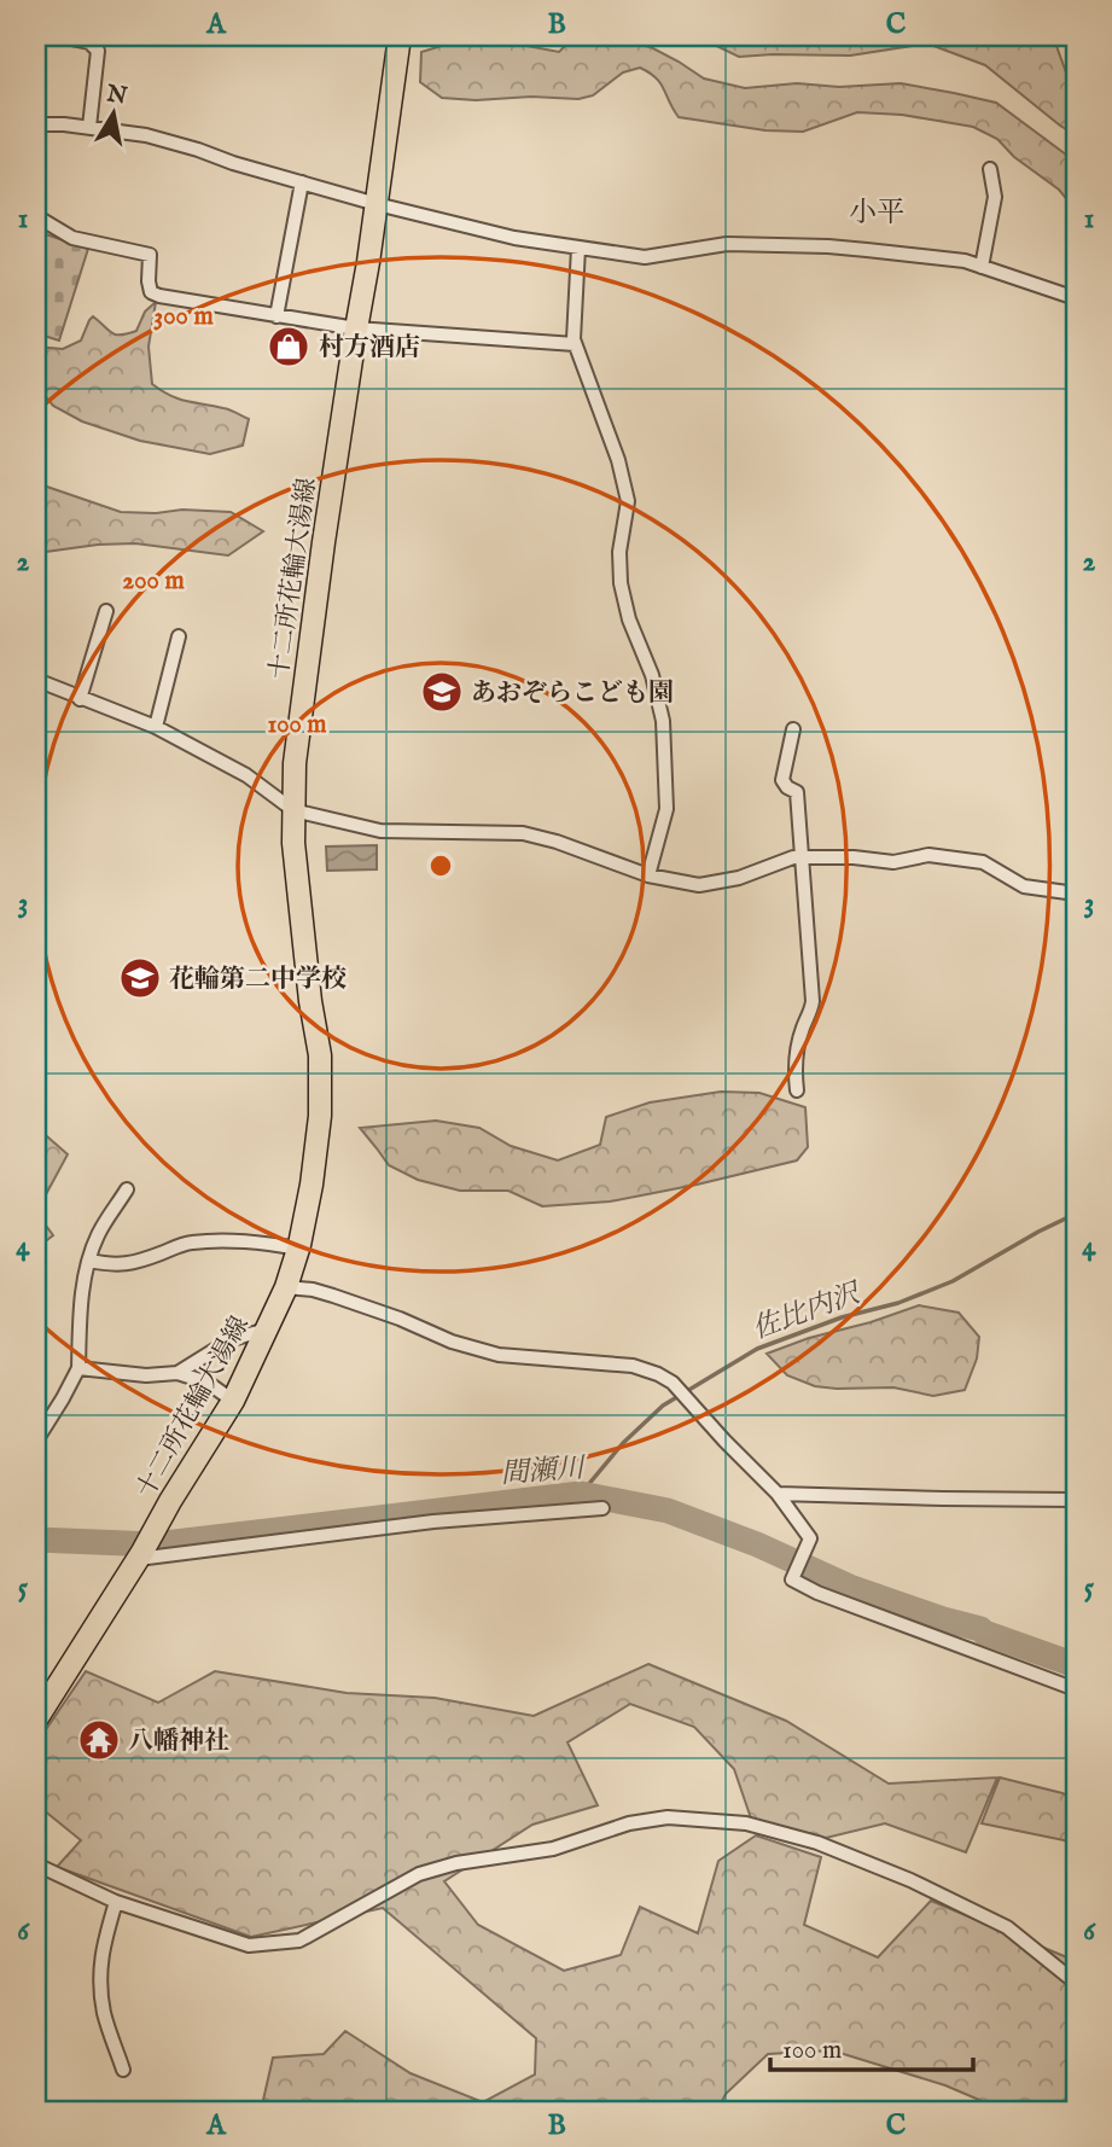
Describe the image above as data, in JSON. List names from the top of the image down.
{
  "streets": {
    "main road": ["十二所花輪大湯線"]
  },
  "districts": ["小平"],
  "water": ["佐比内沢", "間瀬川"],
  "places": {
    "shop": ["村方酒店"],
    "school or university": ["あおぞらこども園", "花輪第二中学校"],
    "temple": ["八幡神社"]
  },
  "scale_bar": "100 m",
  "north": "top",
  "grid": {
    "columns": ["A", "B", "C"],
    "rows": [
      "1",
      "2",
      "3",
      "4",
      "5",
      "6"
    ]
  },
  "rings": ["300 m", "200 m", "100 m"]
}
